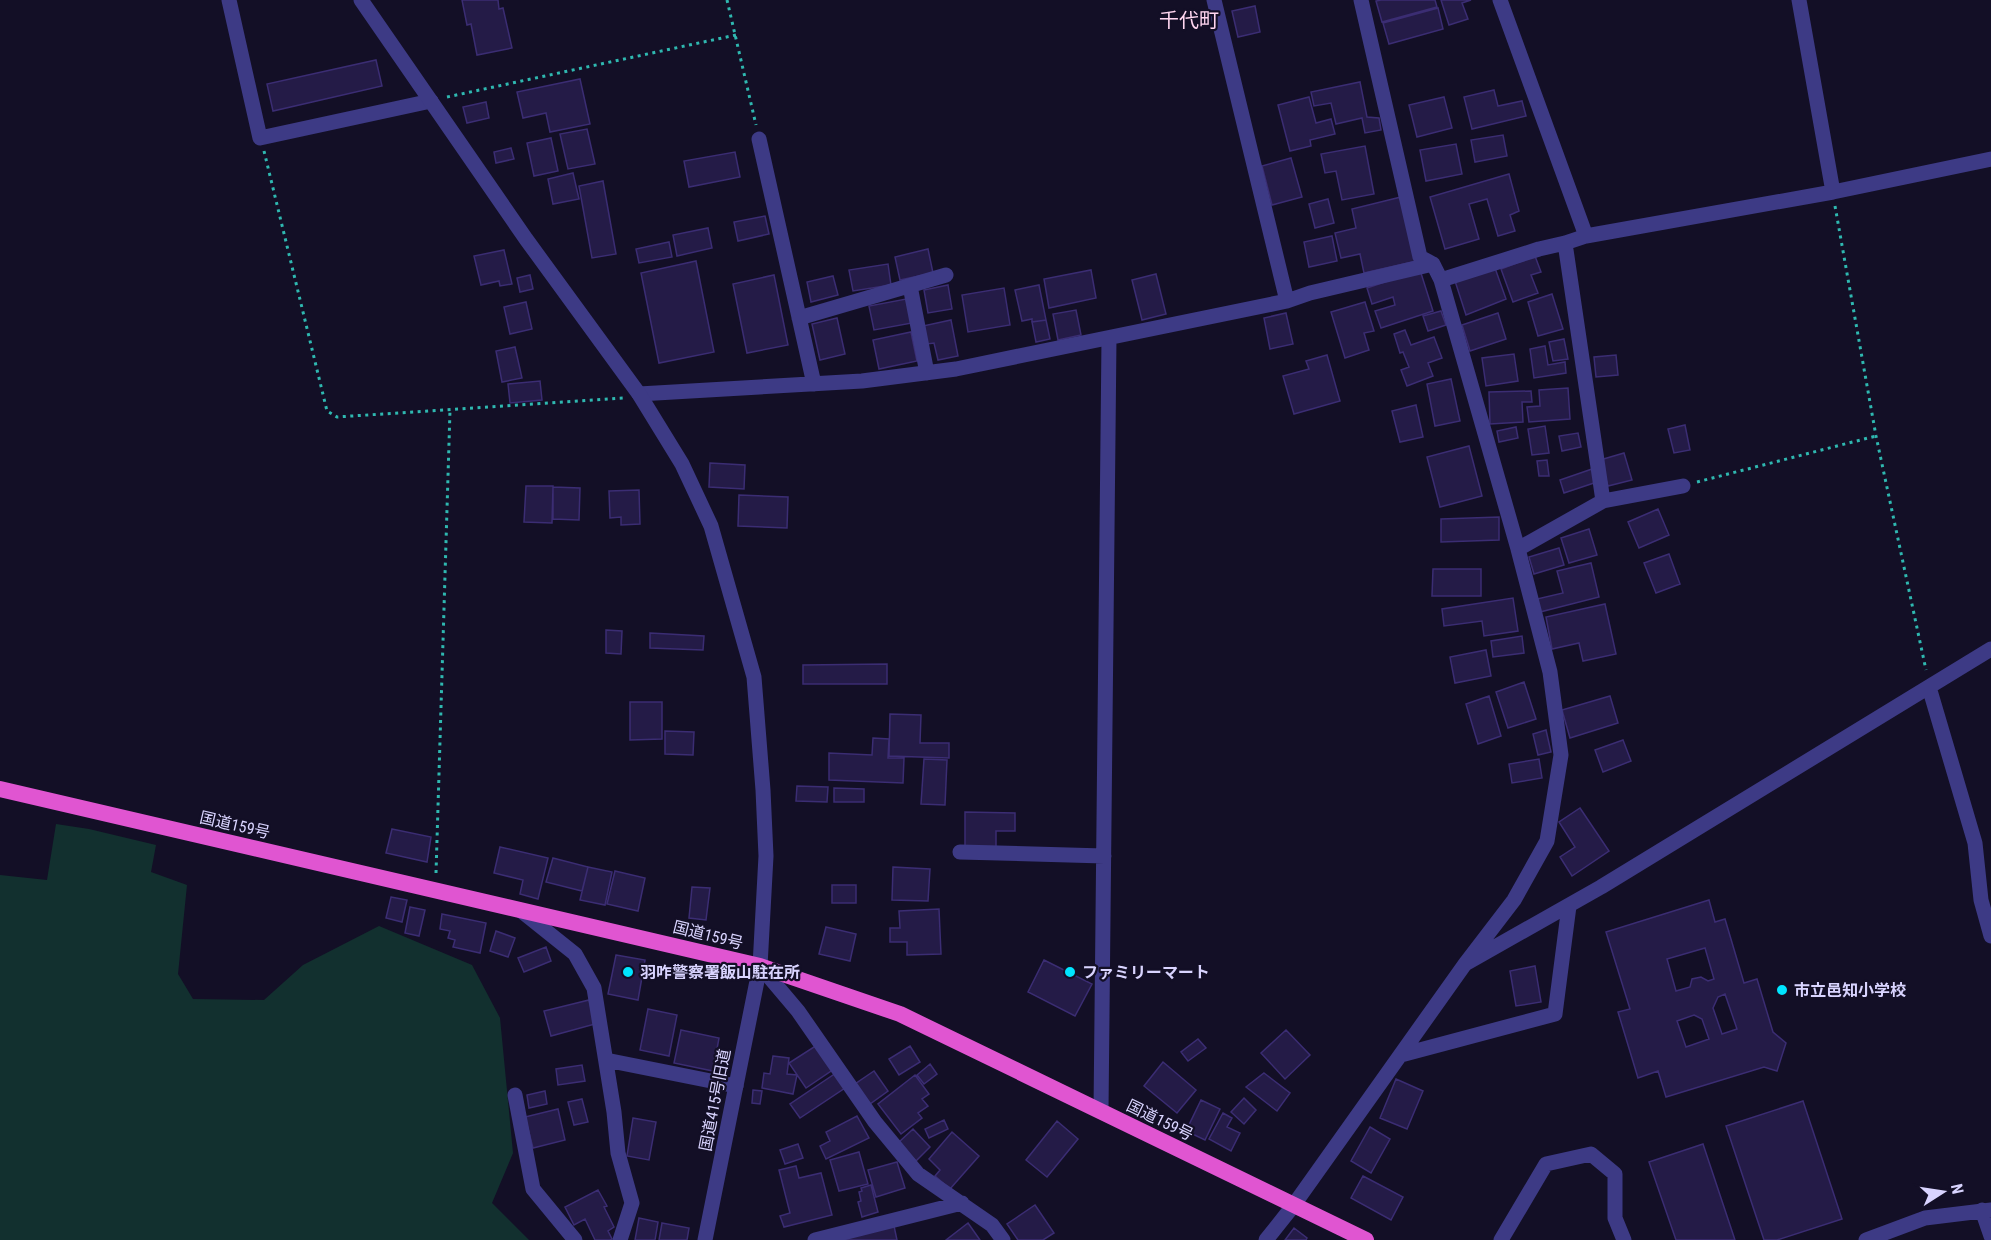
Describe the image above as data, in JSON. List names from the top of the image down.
{
  "streets": {
    "highway": ["国道159号"],
    "street": ["国道415号旧道"]
  },
  "crossings": [
    ["国道159号", "国道415号旧道"]
  ],
  "districts": ["千代町"],
  "places": ["羽咋警察署飯山駐在所", "ファミリーマート", "市立邑知小学校"],
  "north": "right"
}
